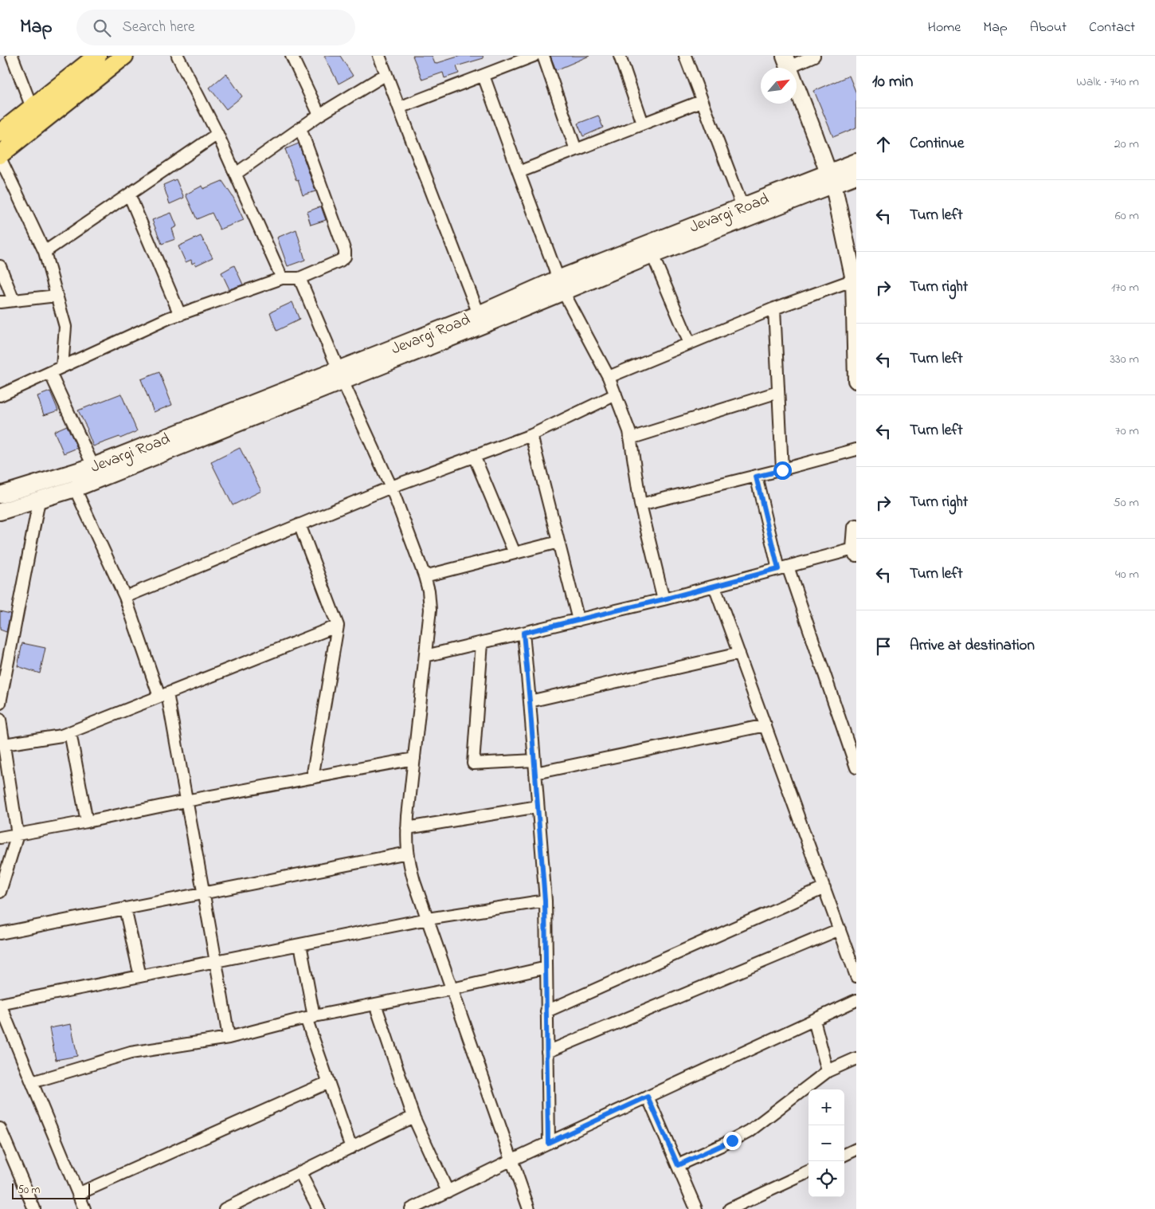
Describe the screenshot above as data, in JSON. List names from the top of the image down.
{
  "streets": {
    "main road": ["Jevargi Road"]
  },
  "scale_bar": "50 m",
  "north": "top right",
  "page": {
    "header": "Map",
    "search": "Search here",
    "nav": [
      "Home",
      "Map",
      "About",
      "Contact"
    ],
    "heading": ["10 min", "Walk · 740 m"],
    "list": [
      ["Continue", "20 m"],
      ["Turn left", "60 m"],
      ["Turn right", "170 m"],
      ["Turn left", "330 m"],
      ["Turn left", "70 m"],
      ["Turn right", "50 m"],
      ["Turn left", "40 m"],
      "Arrive at destination"
    ],
    "map_buttons": ["+", "−"],
    "scale": "50 m"
  }
}
